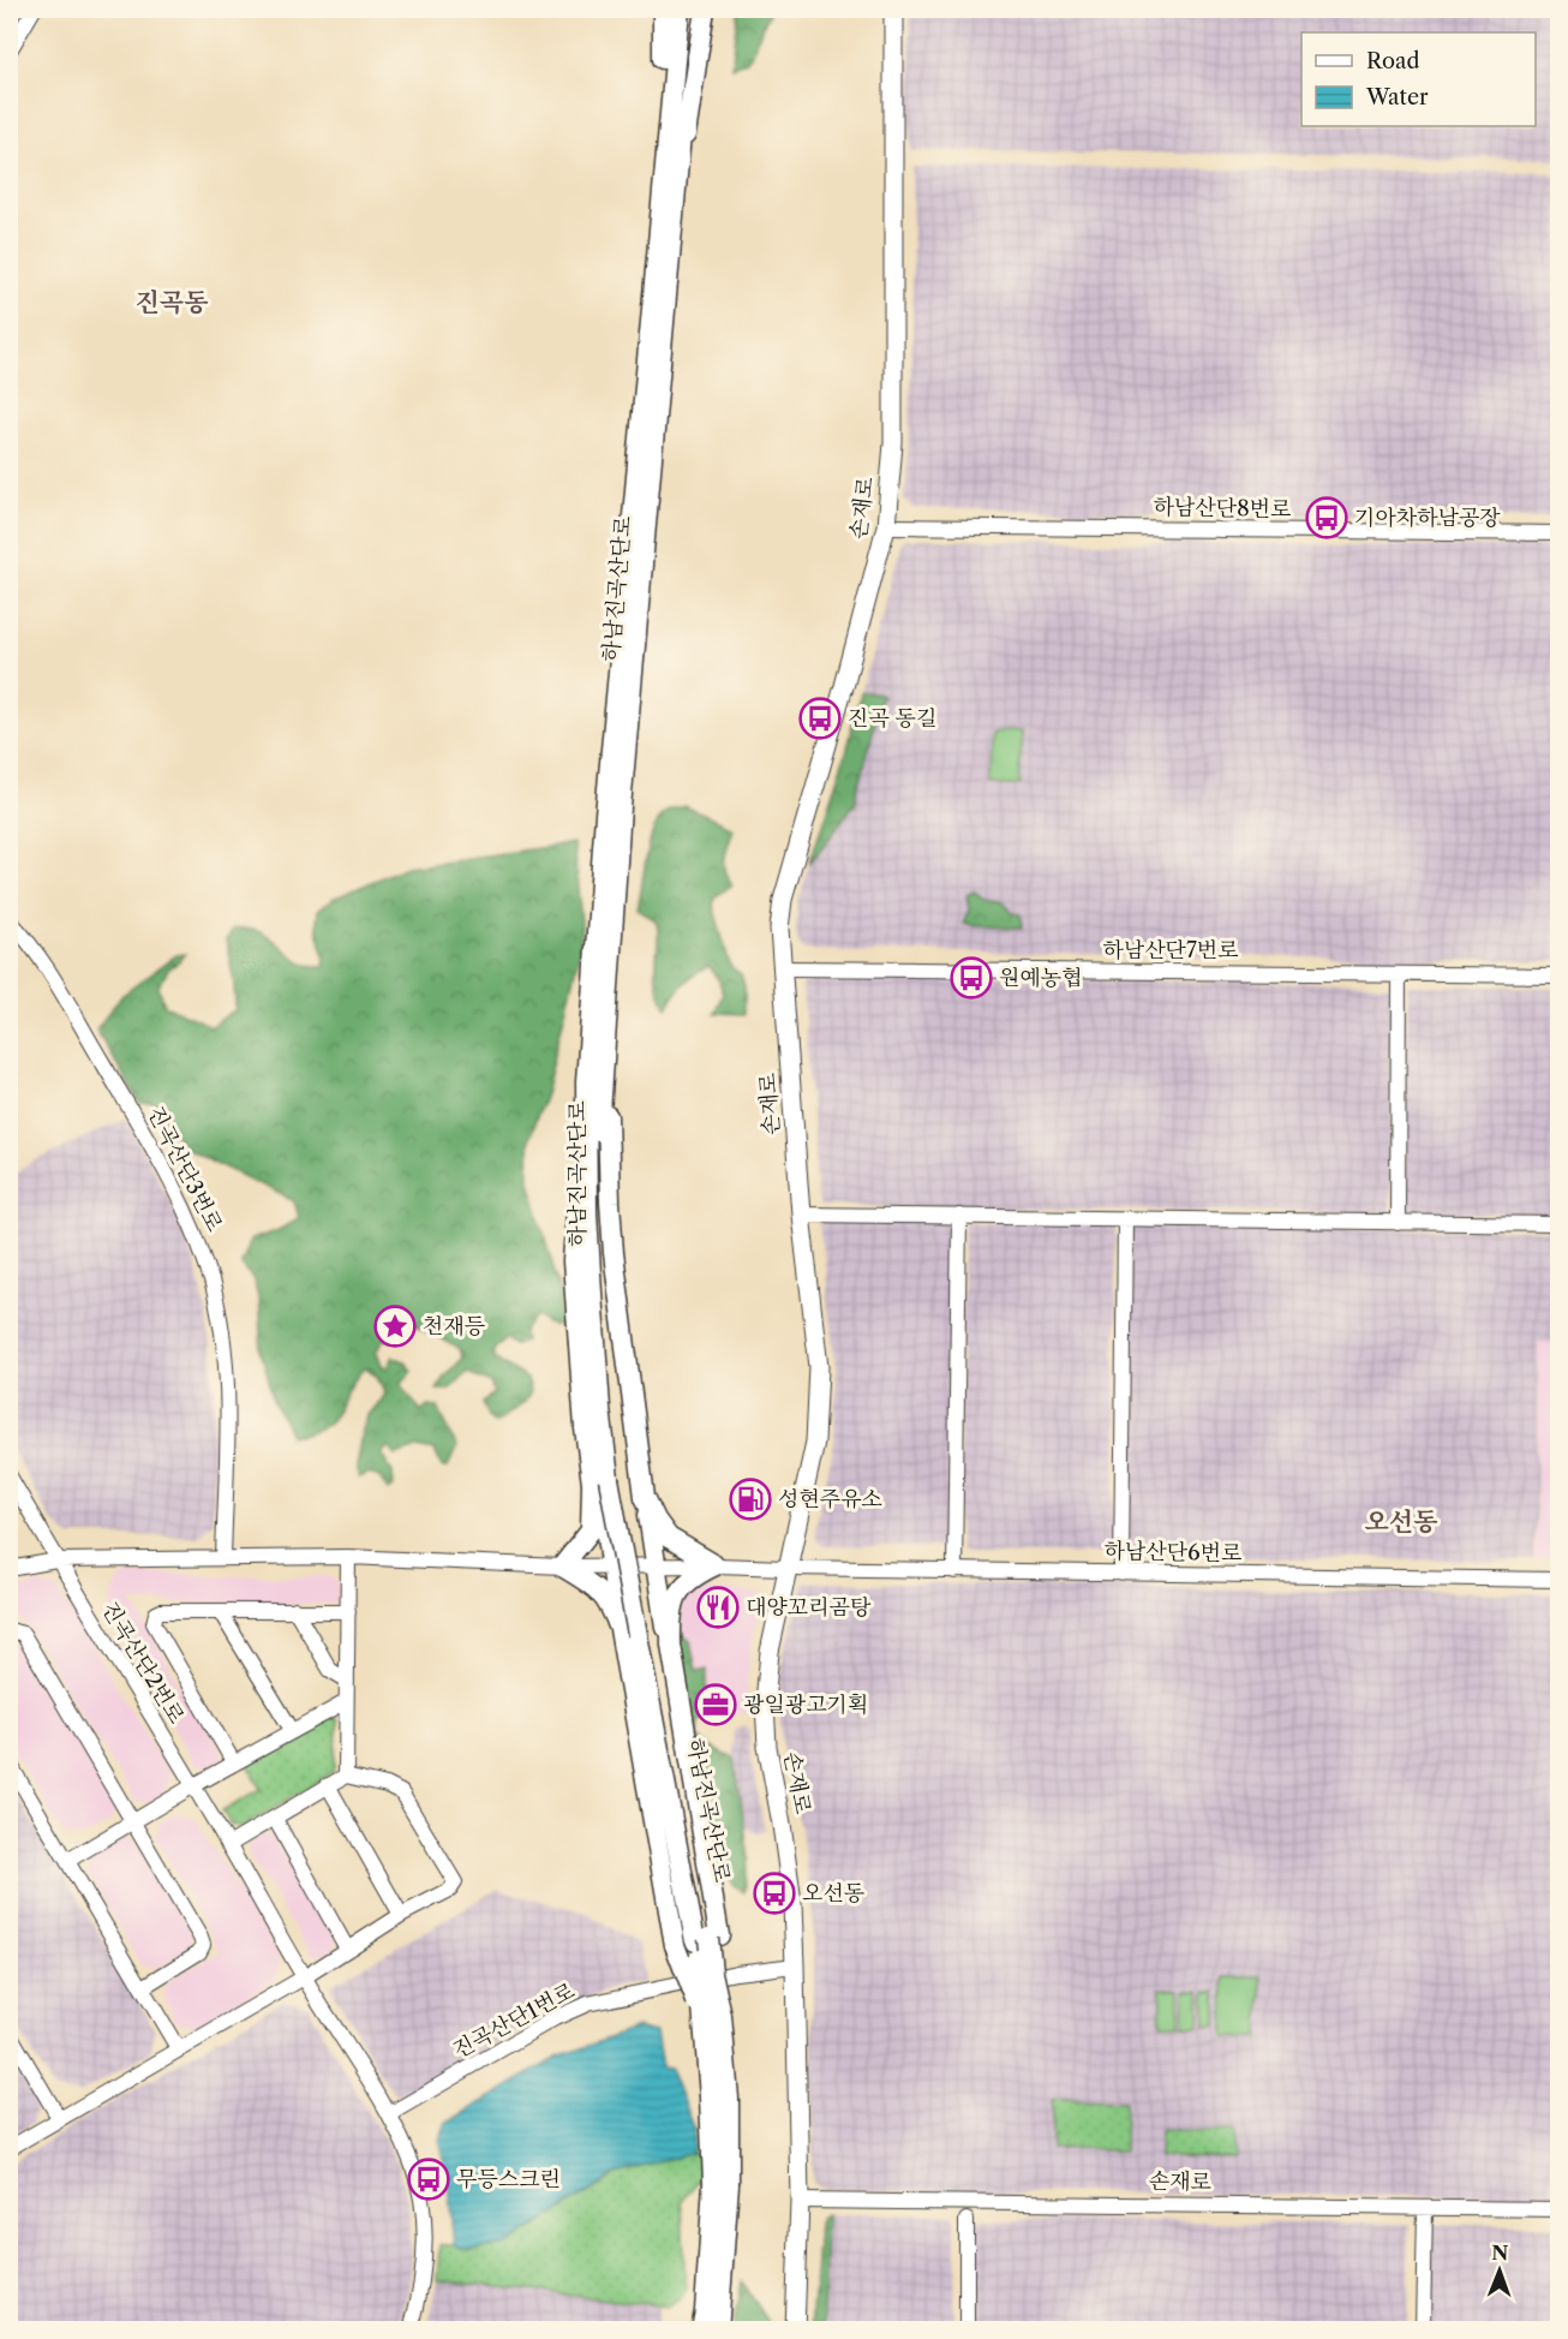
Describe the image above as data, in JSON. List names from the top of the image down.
{
  "streets": {
    "highway": ["하남진곡산단로"],
    "main road": ["손재로"],
    "street": [
      "하남산단8번로",
      "하남산단7번로",
      "진곡산단3번로",
      "하남산단6번로",
      "진곡산단2번로",
      "진곡산단1번로"
    ]
  },
  "crossings": [
    ["손재로", "하남산단8번로"],
    ["손재로", "하남산단7번로"],
    ["손재로", "하남산단6번로"],
    ["손재로", "진곡산단1번로"]
  ],
  "districts": ["진곡동", "오선동"],
  "places": {
    "bus stop": [
      "기아차하남공장",
      "진곡 동길",
      "원예농협",
      "오선동",
      "무등스크린"
    ],
    "place": ["천재등"],
    "fuel station": ["성현주유소"],
    "restaurant": ["대양꼬리곰탕"],
    "office": ["광일광고기획"]
  },
  "legend": ["Road", "Water"],
  "north": "top"
}
